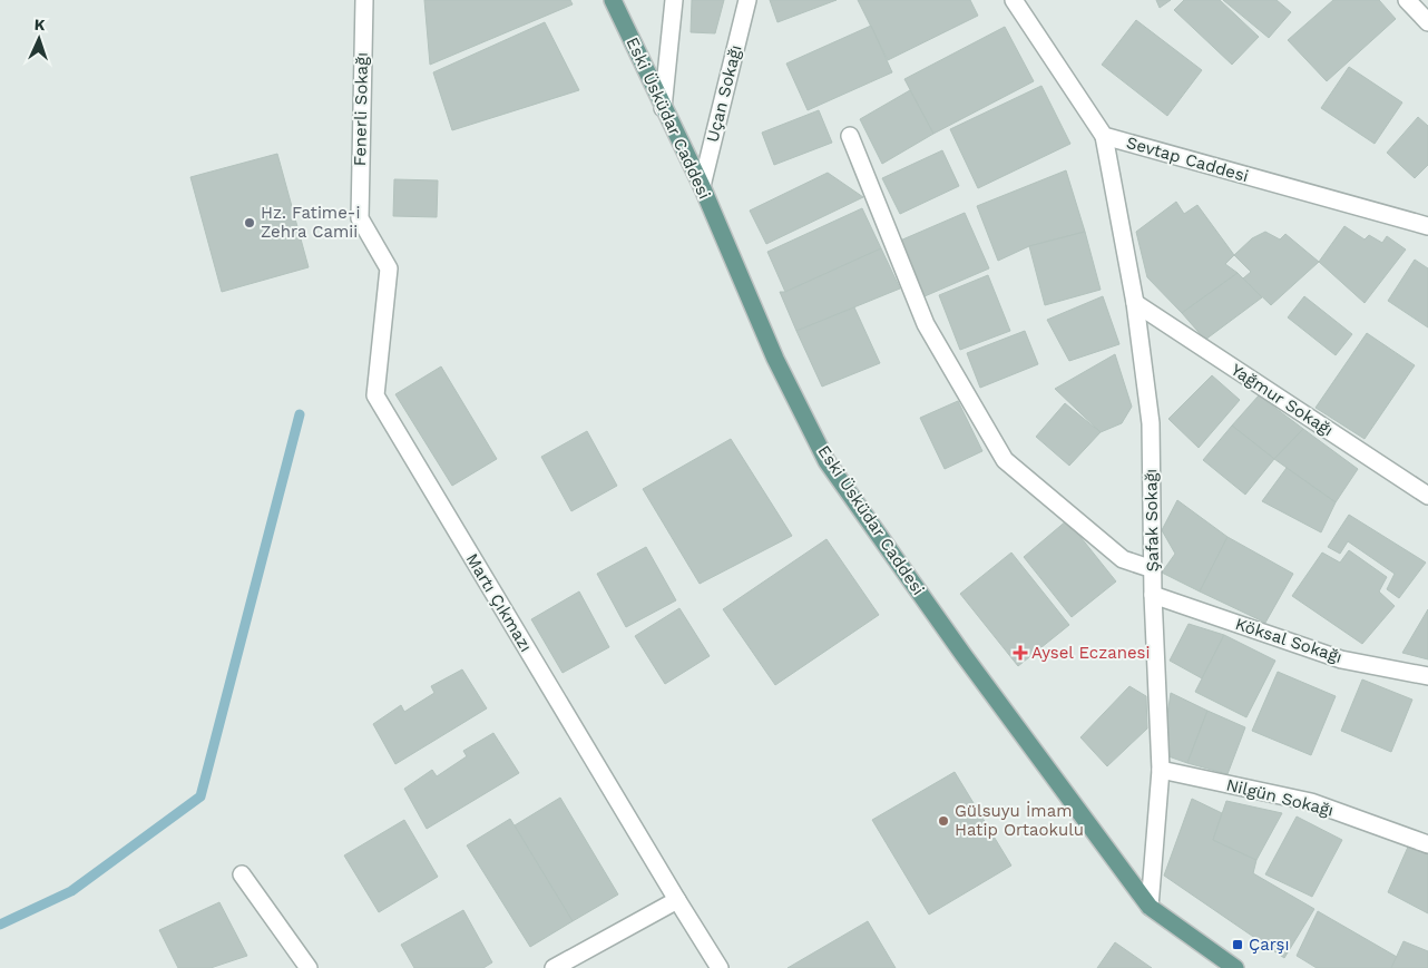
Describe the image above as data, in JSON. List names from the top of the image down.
{
  "streets": {
    "main road": ["Eski Üsküdar Caddesi"],
    "street": [
      "Uçan Sokağı",
      "Fenerli Sokağı",
      "Sevtap Caddesi",
      "Yağmur Sokağı",
      "Şafak Sokağı",
      "Martı Çıkmazı",
      "Köksal Sokağı",
      "Nilgün Sokağı"
    ]
  },
  "crossings": [
    ["Uçan Sokağı", "Eski Üsküdar Caddesi"],
    ["Fenerli Sokağı", "Martı Çıkmazı"],
    ["Eski Üsküdar Caddesi", "Şafak Sokağı"],
    ["Sevtap Caddesi", "Şafak Sokağı"],
    ["Yağmur Sokağı", "Şafak Sokağı"],
    ["Şafak Sokağı", "Köksal Sokağı"],
    ["Şafak Sokağı", "Nilgün Sokağı"]
  ],
  "places": {
    "other": ["Hz. Fatime-i Zehra Camii", "Gülsuyu İmam Hatip Ortaokulu"],
    "health": ["Aysel Eczanesi"],
    "transit": ["Çarşı"]
  },
  "north": "top"
}
